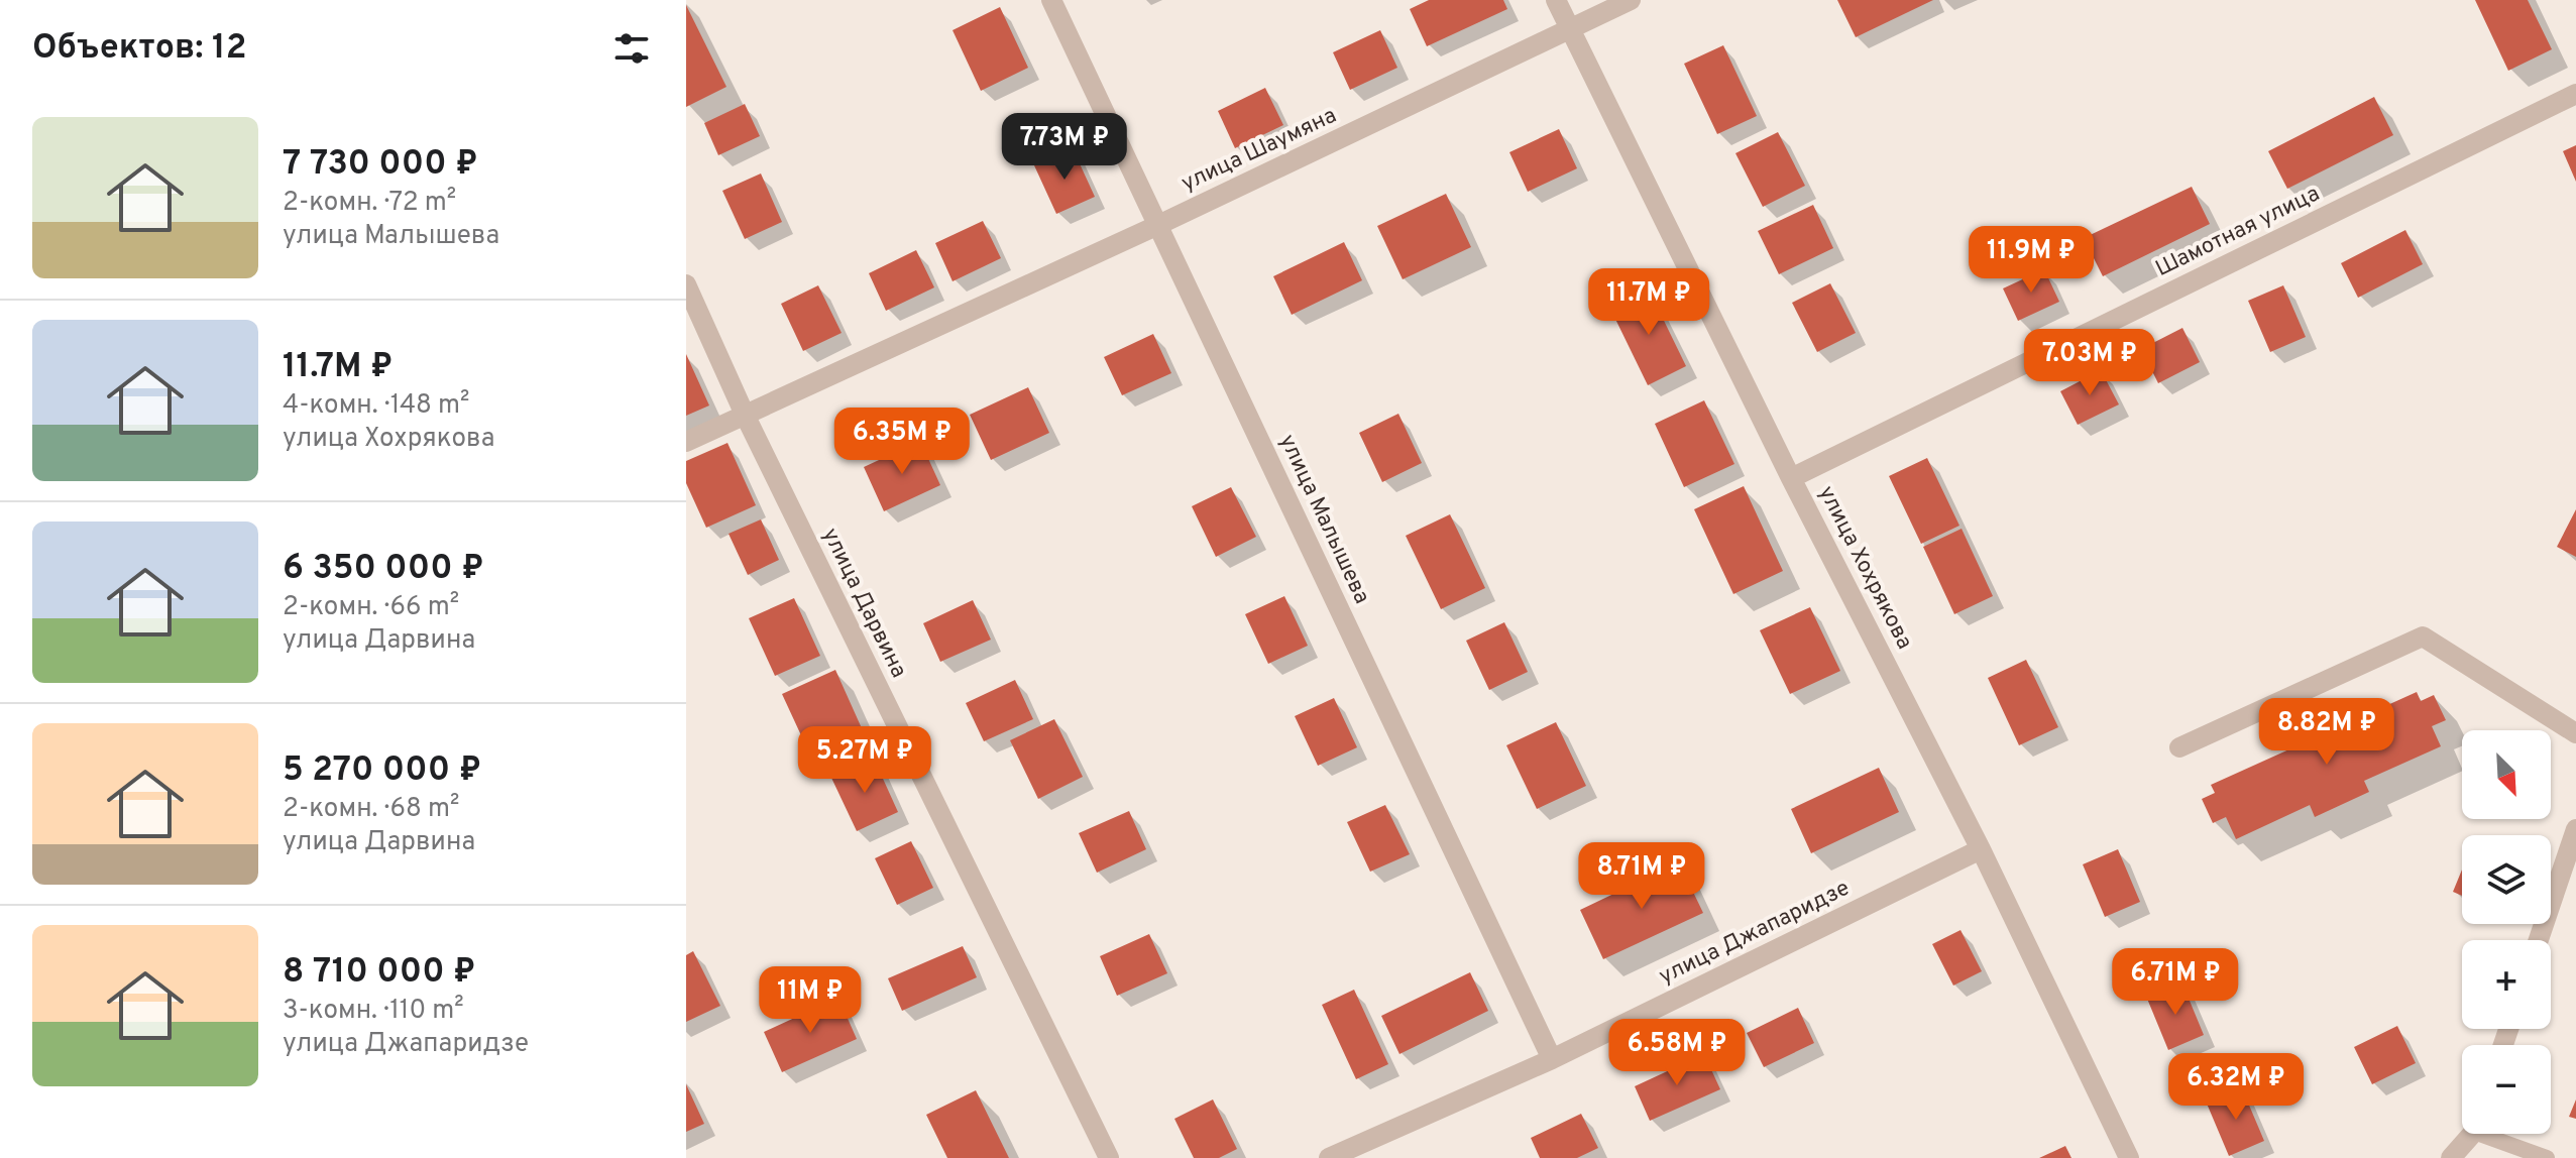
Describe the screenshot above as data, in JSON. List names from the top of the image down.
{
  "streets": {
    "street": [
      "улица Шаумяна",
      "Шамотная улица",
      "улица Малышева",
      "улица Хохрякова",
      "улица Дарвина",
      "улица Джапаридзе"
    ]
  },
  "crossings": [
    ["улица Шаумяна", "улица Малышева"],
    ["улица Шаумяна", "улица Хохрякова"],
    ["улица Шаумяна", "улица Дарвина"],
    ["Шамотная улица", "улица Хохрякова"],
    ["улица Малышева", "улица Джапаридзе"],
    ["улица Хохрякова", "улица Джапаридзе"]
  ],
  "north": "bottom right",
  "page": {
    "heading": "Объектов: 12",
    "list": [
      {
        "name": "7 730 000 ₽",
        "note": "2-комн. · 72 m² · улица Малышева"
      },
      {
        "name": "11.7M ₽",
        "note": "4-комн. · 148 m² · улица Хохрякова"
      },
      {
        "name": "6 350 000 ₽",
        "note": "2-комн. · 66 m² · улица Дарвина"
      },
      {
        "name": "5 270 000 ₽",
        "note": "2-комн. · 68 m² · улица Дарвина"
      },
      {
        "name": "8 710 000 ₽",
        "note": "3-комн. · 110 m² · улица Джапаридзе"
      }
    ],
    "price": [
      "7.73M ₽",
      "11.9M ₽",
      "11.7M ₽",
      "7.03M ₽",
      "6.35M ₽",
      "8.82M ₽",
      "5.27M ₽",
      "8.71M ₽",
      "6.71M ₽",
      "11M ₽",
      "6.58M ₽",
      "6.32M ₽"
    ],
    "map_buttons": ["+", "−"]
  }
}
